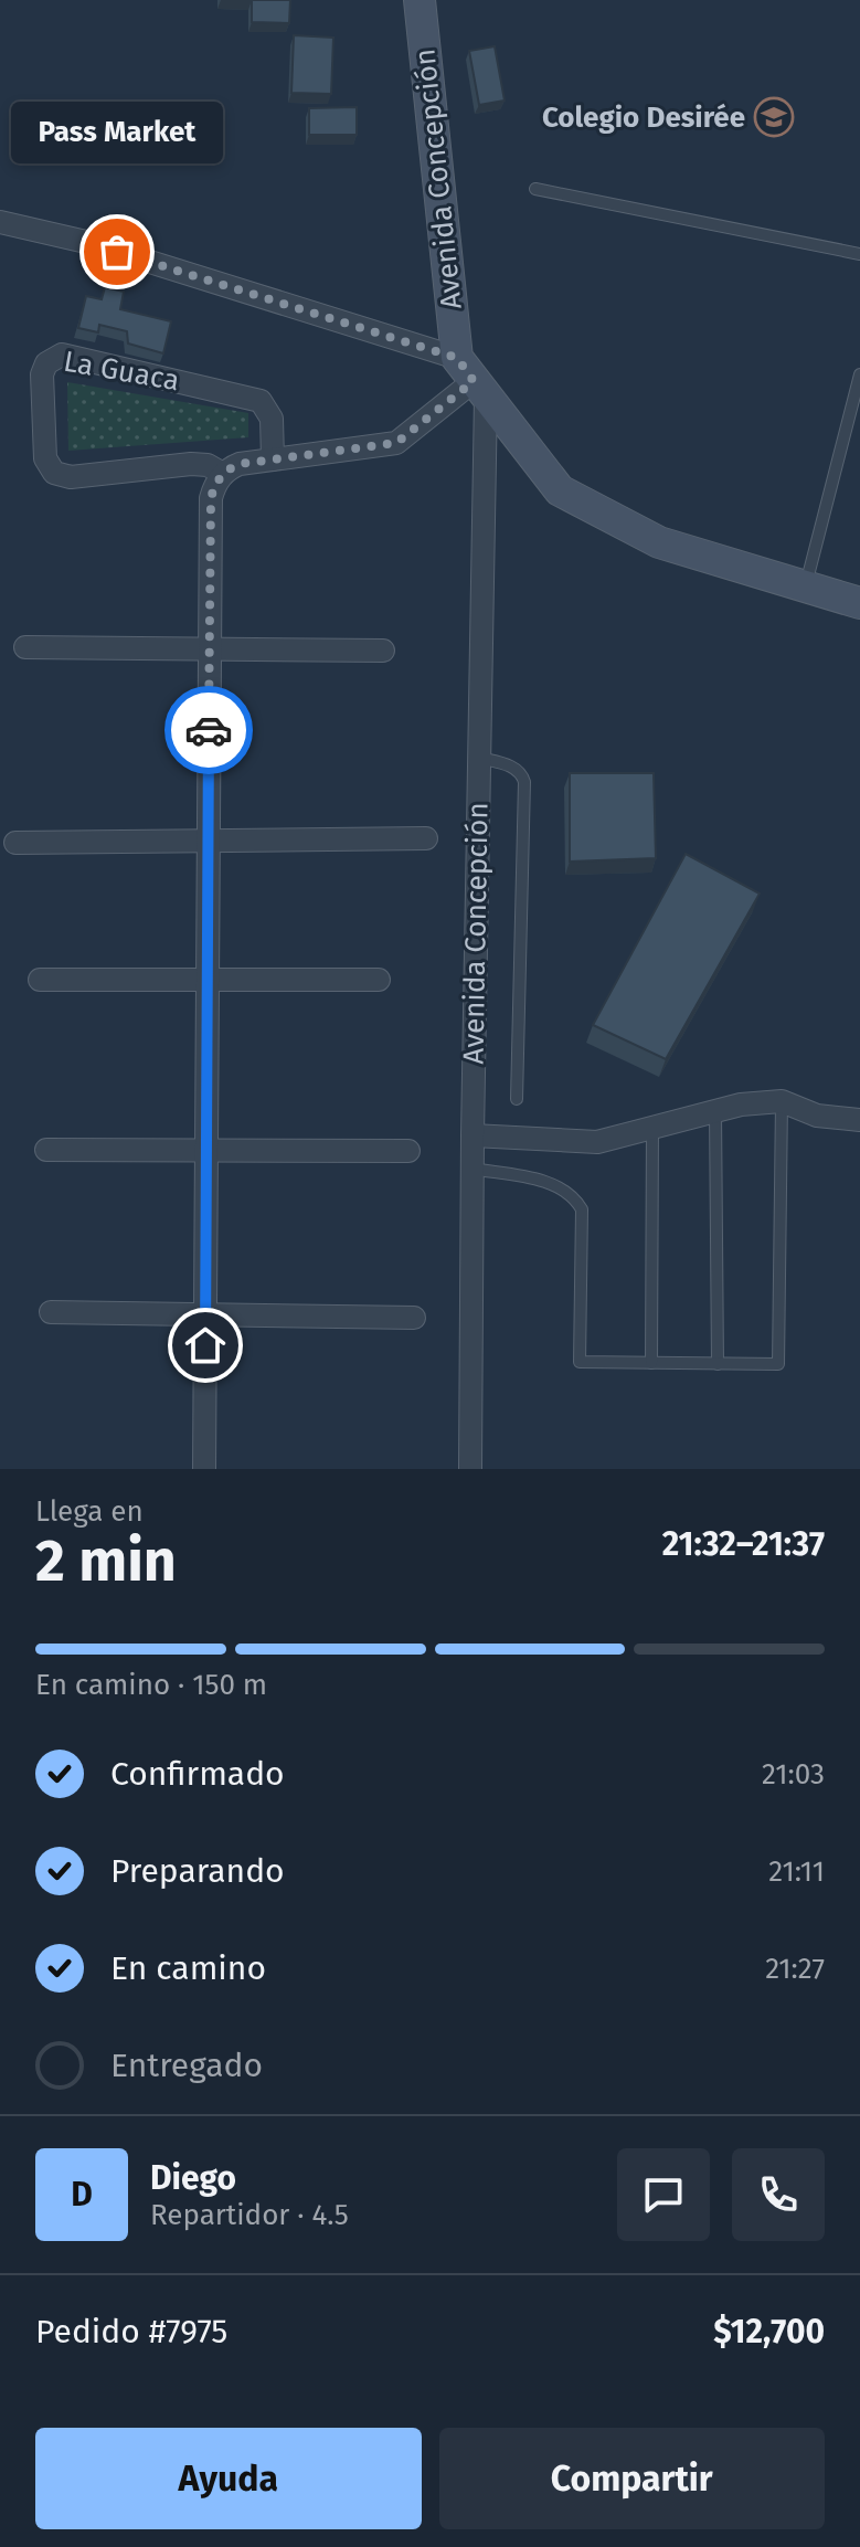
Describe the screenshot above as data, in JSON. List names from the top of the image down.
{
  "streets": {
    "street": ["Avenida Concepción", "La Guaca"]
  },
  "places": {
    "school or university": ["Colegio Desirée"],
    "other": ["Pass Market"]
  },
  "page": {
    "bubble": "Pass Market",
    "heading": ["2 min", "Llega en", "21:32–21:37"],
    "panel": [
      "Diego",
      "Repartidor · 4.5",
      "Pedido #7975",
      "$12,700"
    ],
    "bar": "En camino · 150 m",
    "list": [
      ["Confirmado", "21:03"],
      ["Preparando", "21:11"],
      ["En camino", "21:27"],
      "Entregado"
    ],
    "round": "D",
    "buttons": ["Ayuda", "Compartir"]
  }
}
